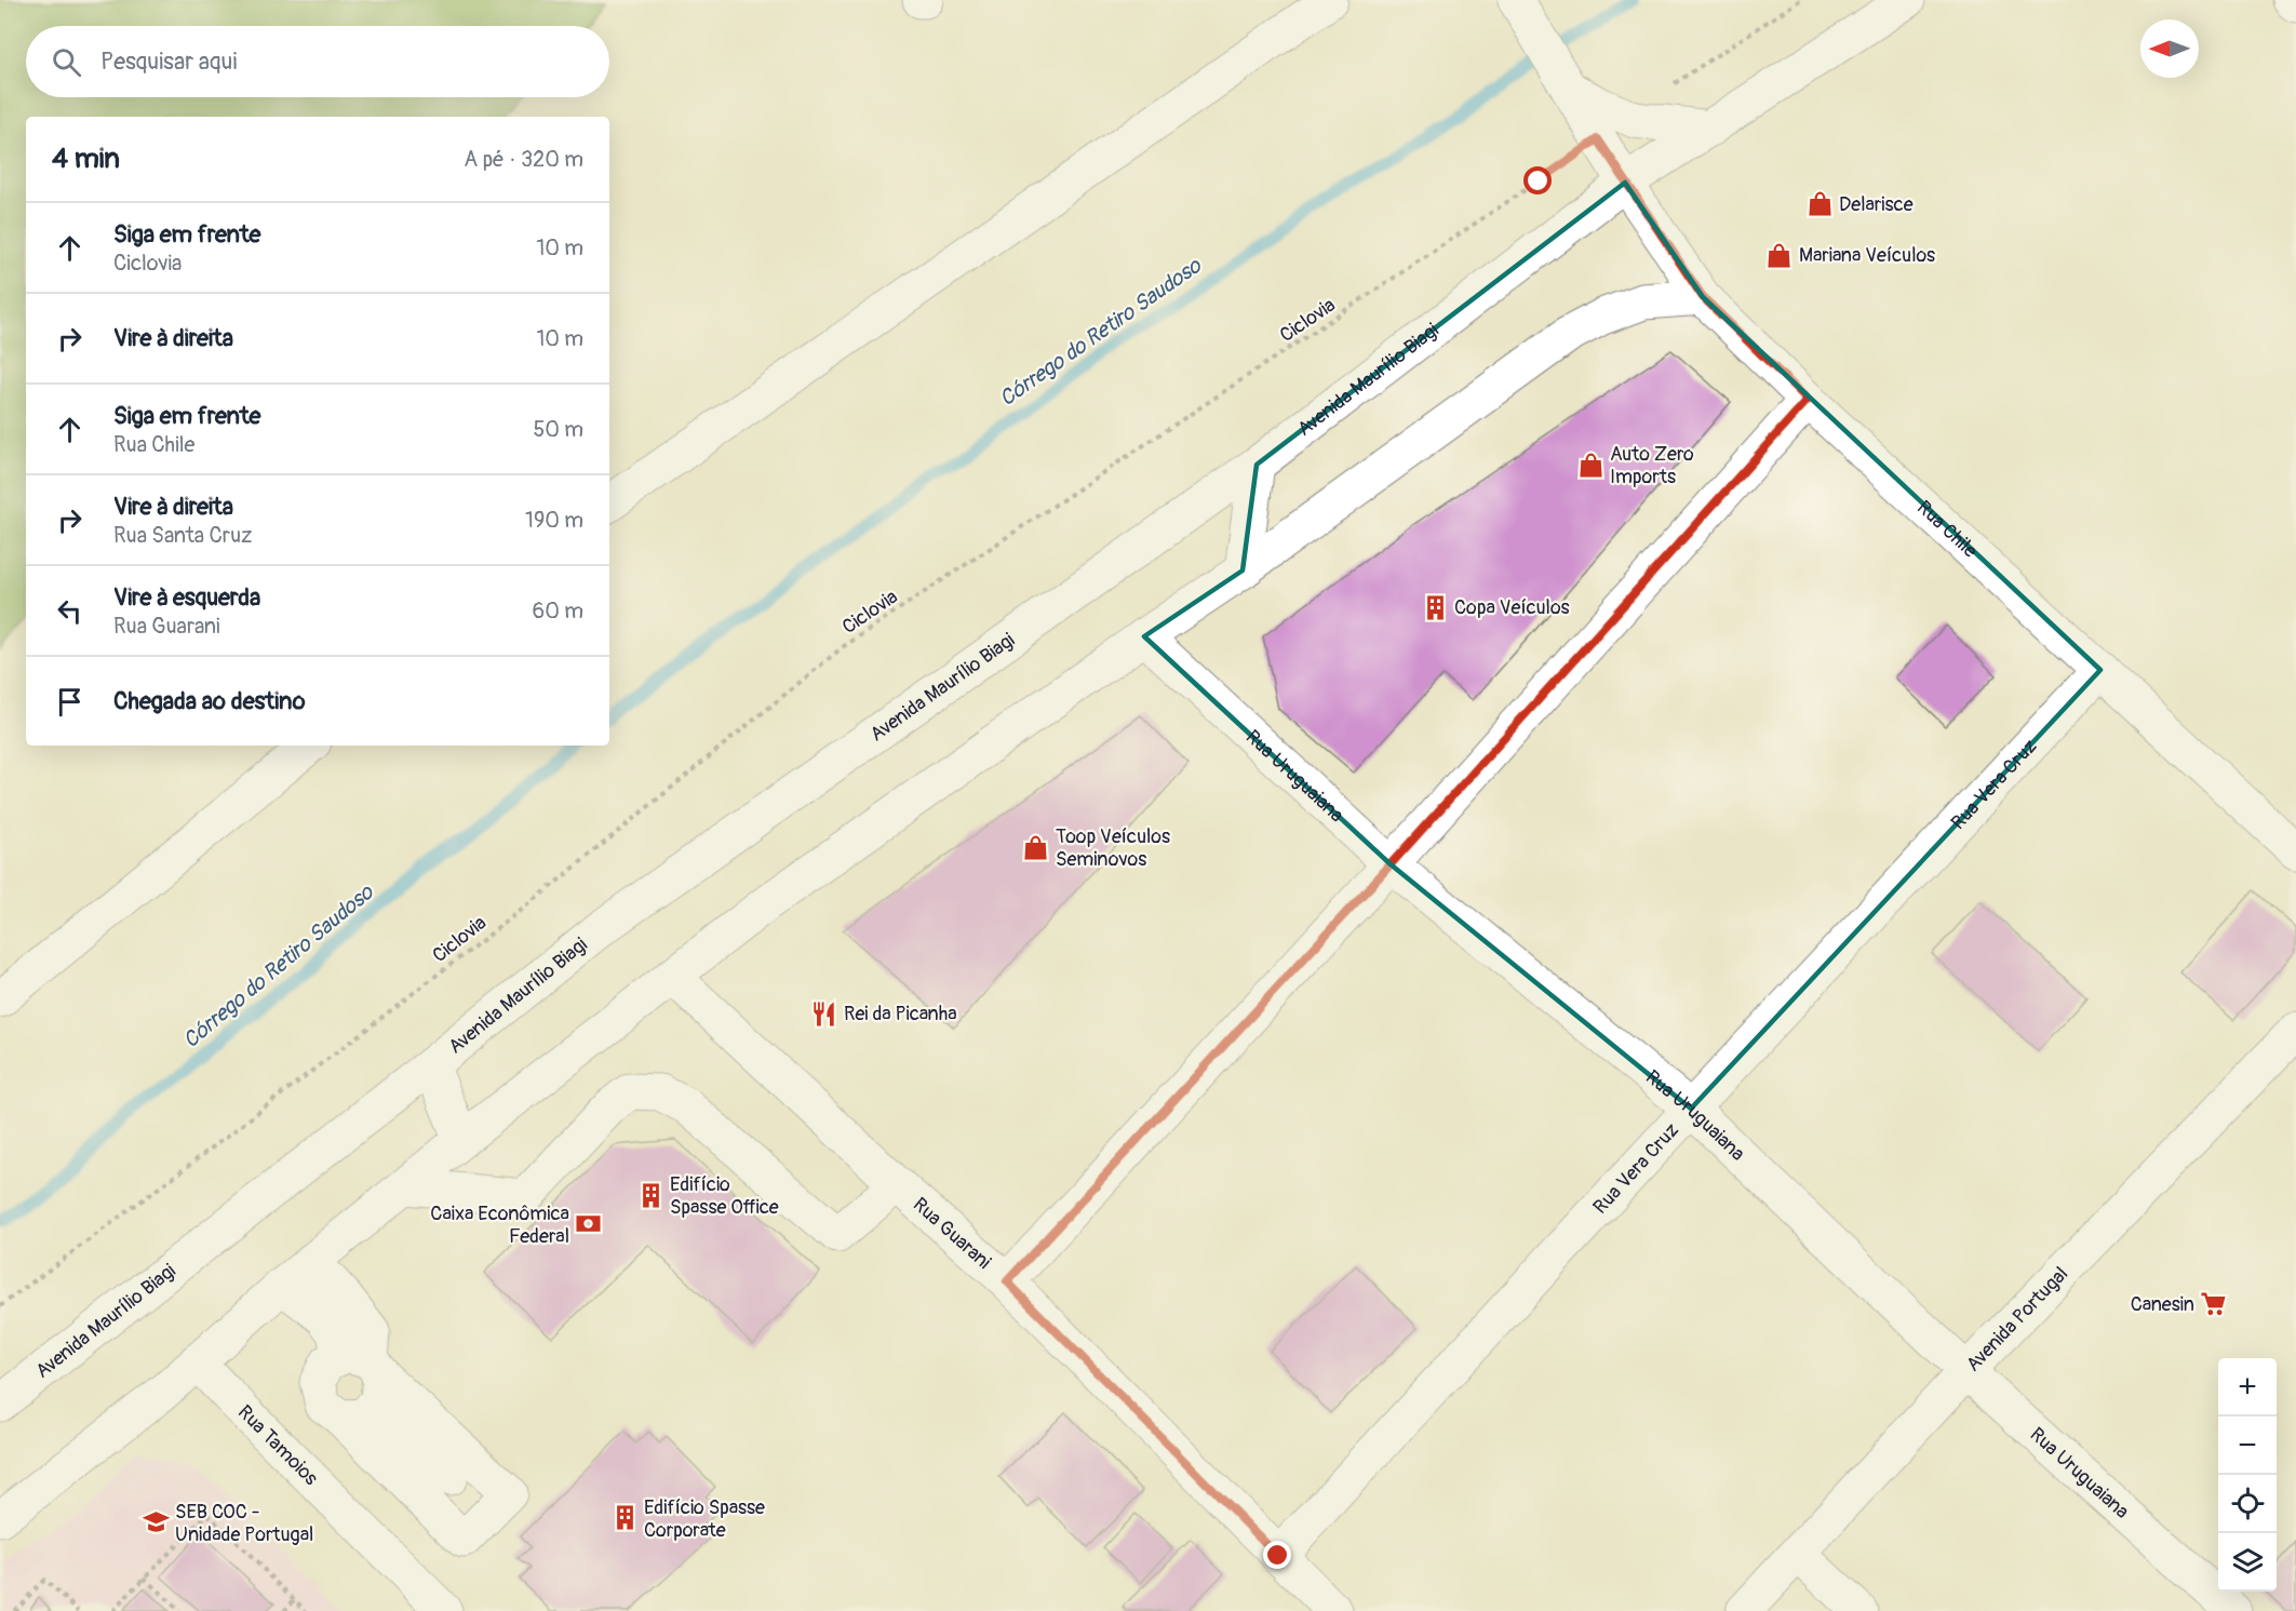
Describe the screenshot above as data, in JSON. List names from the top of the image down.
{
  "streets": {
    "street": [
      "Avenida Maurílio Biagi",
      "Rua Chile",
      "Rua Uruguaiana",
      "Rua Vera Cruz",
      "Rua Guarani",
      "Avenida Portugal",
      "Rua Tamoios"
    ],
    "path": ["Ciclovia"]
  },
  "crossings": [
    ["Ciclovia", "Rua Chile"],
    ["Avenida Maurílio Biagi", "Rua Chile"],
    ["Rua Chile", "Rua Vera Cruz"],
    ["Rua Uruguaiana", "Rua Vera Cruz"],
    ["Rua Uruguaiana", "Avenida Portugal"],
    ["Rua Vera Cruz", "Rua Guarani"]
  ],
  "water": ["Córrego do Retiro Saudoso"],
  "places": {
    "shop": [
      "Delarisce",
      "Mariana Veículos",
      "Auto Zero Imports",
      "Toop Veículos Seminovos"
    ],
    "building": ["Copa Veículos", "Edifício Spasse Office", "Edifício Spasse Corporate"],
    "restaurant": ["Rei da Picanha"],
    "bank": ["Caixa Econômica Federal"],
    "supermarket": ["Canesin"],
    "school or university": ["SEB COC - Unidade Portugal"]
  },
  "north": "left",
  "page": {
    "search": "Pesquisar aqui",
    "heading": ["4 min", "A pé · 320 m"],
    "list": [
      ["Siga em frente", "Ciclovia", "10 m"],
      ["Vire à direita", "10 m"],
      ["Siga em frente", "Rua Chile", "50 m"],
      ["Vire à direita", "Rua Santa Cruz", "190 m"],
      ["Vire à esquerda", "Rua Guarani", "60 m"],
      "Chegada ao destino"
    ],
    "map_buttons": ["+", "−"]
  }
}
